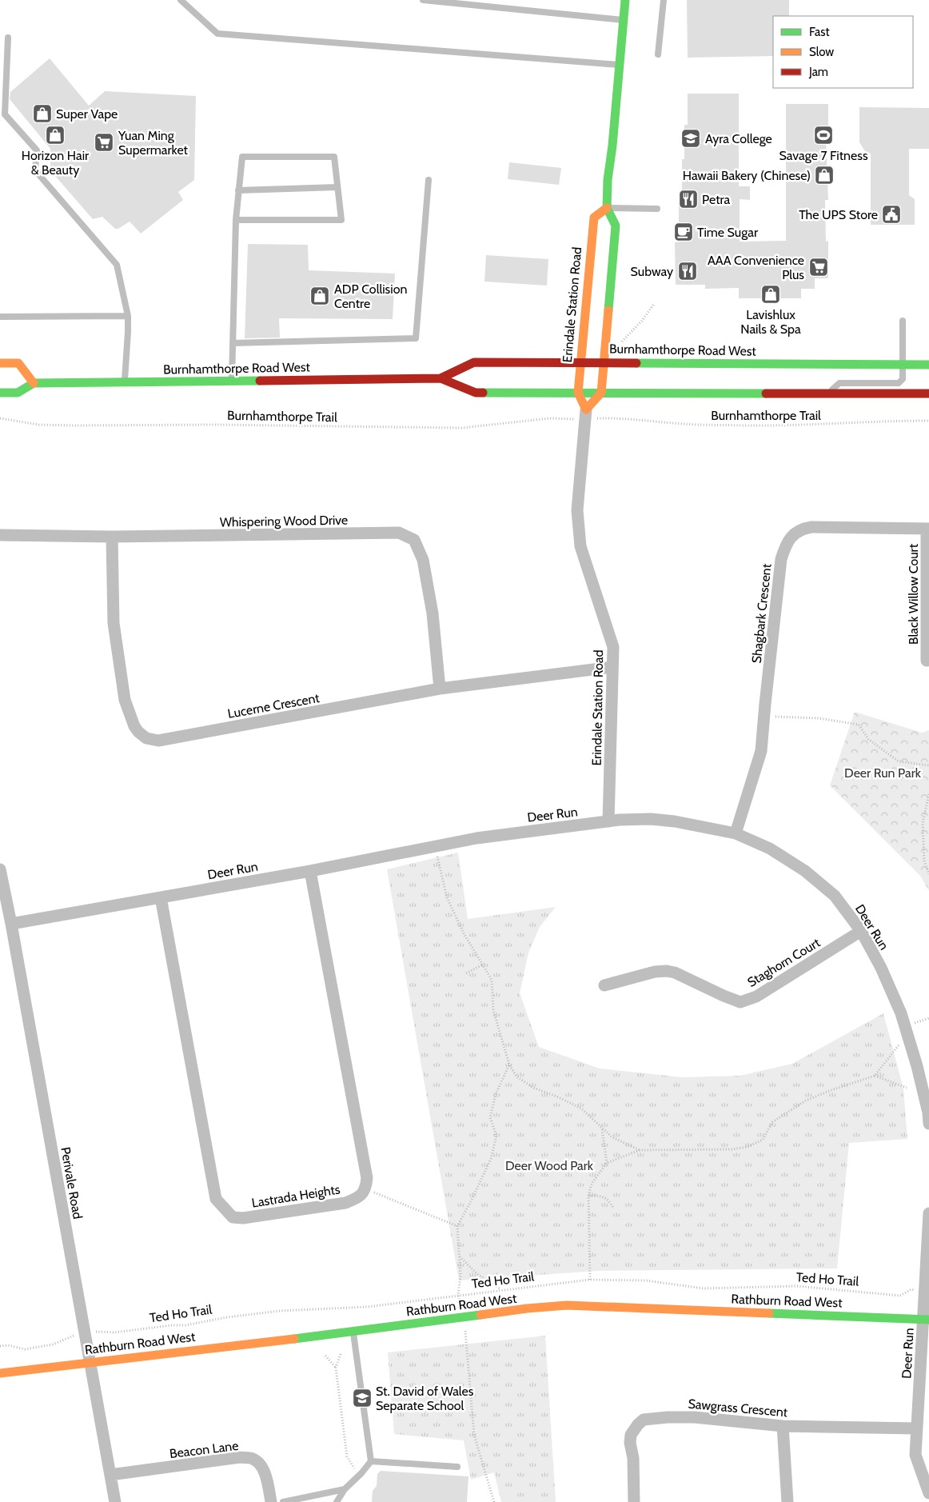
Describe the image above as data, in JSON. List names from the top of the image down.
{
  "streets": {
    "street": [
      "Erindale Station Road",
      "Burnhamthorpe Road West",
      "Whispering Wood Drive",
      "Black Willow Court",
      "Shagbark Crescent",
      "Lucerne Crescent",
      "Deer Run",
      "Staghorn Court",
      "Perivale Road",
      "Lastrada Heights",
      "Rathburn Road West",
      "Sawgrass Crescent",
      "Beacon Lane"
    ],
    "path": ["Burnhamthorpe Trail", "Ted Ho Trail"]
  },
  "crossings": [
    ["Erindale Station Road", "Burnhamthorpe Road West"],
    ["Erindale Station Road", "Lucerne Crescent"],
    ["Erindale Station Road", "Deer Run"],
    ["Whispering Wood Drive", "Lucerne Crescent"],
    ["Black Willow Court", "Shagbark Crescent"],
    ["Shagbark Crescent", "Deer Run"],
    ["Deer Run", "Staghorn Court"],
    ["Deer Run", "Perivale Road"],
    ["Deer Run", "Lastrada Heights"],
    ["Deer Run", "Rathburn Road West"],
    ["Deer Run", "Sawgrass Crescent"],
    ["Perivale Road", "Rathburn Road West"],
    ["Perivale Road", "Beacon Lane"]
  ],
  "parks": ["Deer Run Park", "Deer Wood Park"],
  "places": {
    "shop": [
      "Super Vape",
      "Horizon Hair & Beauty",
      "Hawaii Bakery (Chinese)",
      "Lavishlux Nails & Spa",
      "ADP Collision Centre"
    ],
    "sports": ["Savage 7 Fitness"],
    "school or university": ["Ayra College", "St. David of Wales Separate School"],
    "supermarket": ["Yuan Ming Supermarket", "AAA Convenience Plus"],
    "restaurant": ["Petra", "Subway"],
    "public building": ["The UPS Store"],
    "cafe": ["Time Sugar"]
  },
  "legend": ["Fast", "Slow", "Jam"]
}
